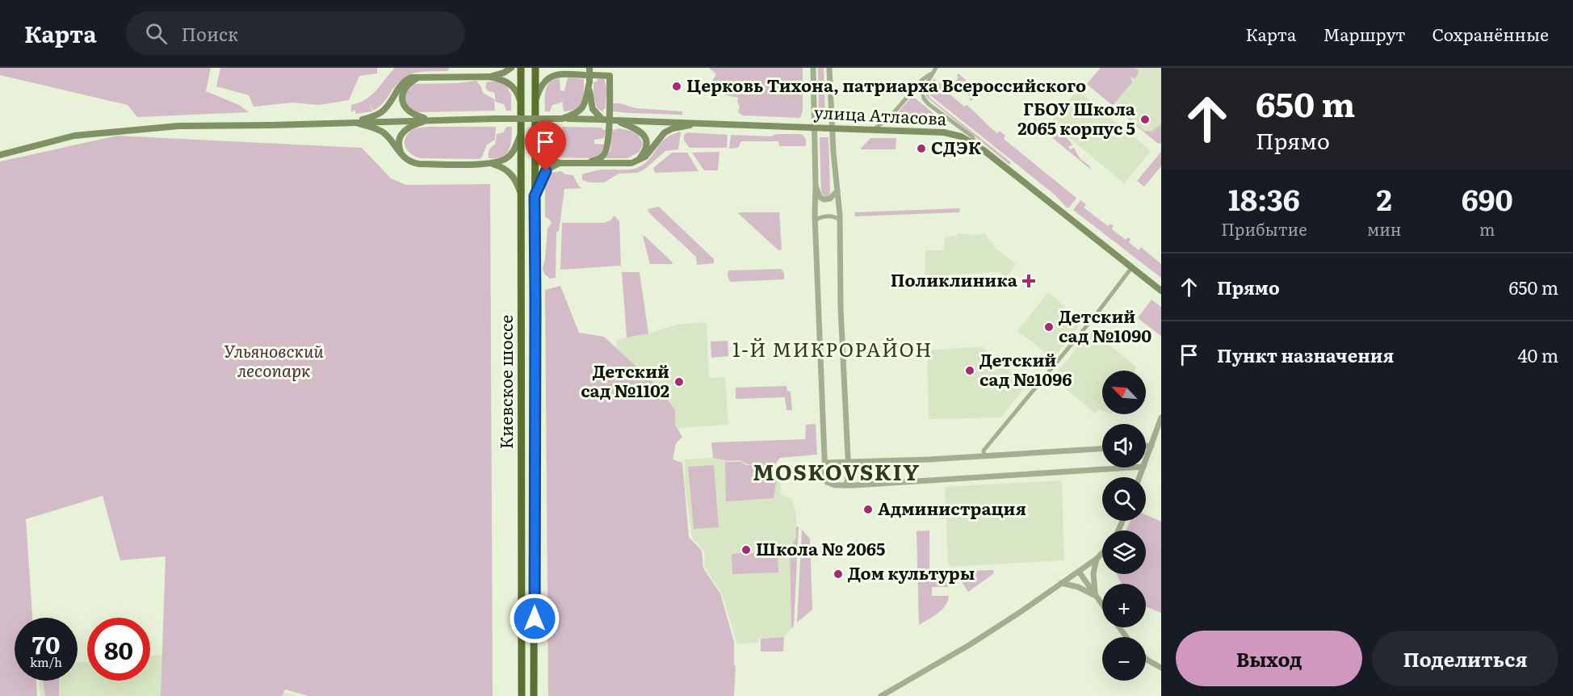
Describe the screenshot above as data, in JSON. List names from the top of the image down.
{
  "streets": {
    "highway": ["Киевское шоссе"],
    "main road": ["улица Атласова"]
  },
  "districts": ["1-Й МИКРОРАЙОН", "MOSKOVSKIY"],
  "parks": ["Ульяновский лесопарк"],
  "places": {
    "other": [
      "Церковь Тихона, патриарха Всероссийского",
      "ГБОУ Школа 2065 корпус 5",
      "СДЭК",
      "Детский сад №1090",
      "Детский сад №1096",
      "Детский сад №1102",
      "Администрация",
      "Школа № 2065",
      "Дом культуры"
    ],
    "health": ["Поликлиника"]
  },
  "north": "top left",
  "page": {
    "header": "Карта",
    "search": "Поиск",
    "nav": ["Карта", "Маршрут", "Сохранённые"],
    "turn": ["650 m", "Прямо"],
    "eta": [
      "18:36",
      "Прибытие",
      "2",
      "мин",
      "690",
      "m"
    ],
    "list": [
      {
        "name": "Прямо",
        "value": "650 m"
      },
      {
        "name": "Пункт назначения",
        "value": "40 m"
      }
    ],
    "map_buttons": ["+", "−"],
    "speed": "70 km/h",
    "limit": "80",
    "buttons": ["Выход", "Поделиться"]
  }
}
